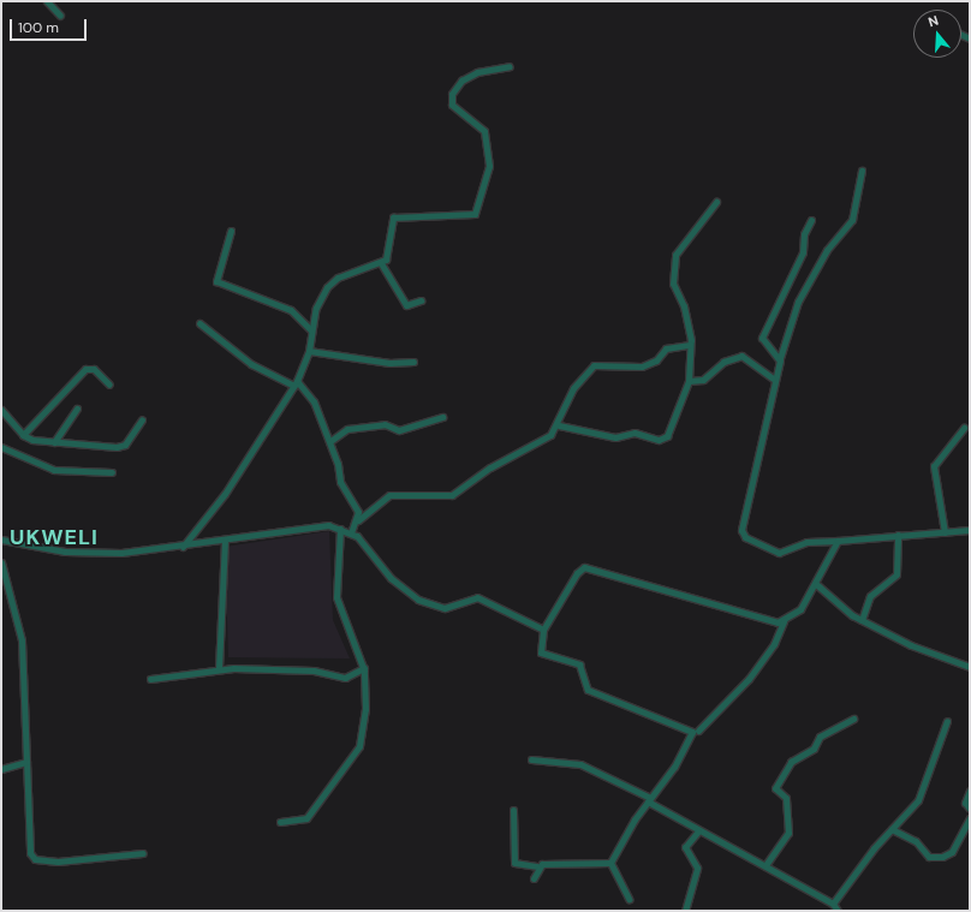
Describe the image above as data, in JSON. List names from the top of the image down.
{
  "districts": ["UKWELI"],
  "scale_bar": "100 m",
  "north": "top"
}
